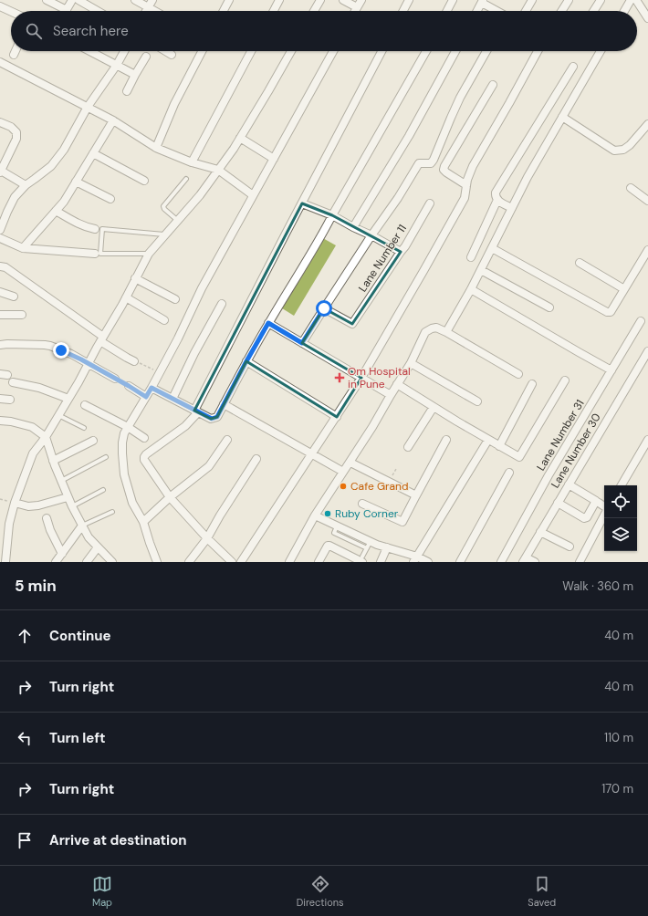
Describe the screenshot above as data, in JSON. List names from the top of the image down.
{
  "streets": {
    "street": ["Lane Number 11", "Lane Number 31", "Lane Number 30"]
  },
  "places": {
    "health": ["Om Hospital in Pune"],
    "other": ["Cafe Grand", "Ruby Corner"]
  },
  "page": {
    "search": "Search here",
    "heading": ["5 min", "Walk · 360 m"],
    "list": [
      ["Continue", "40 m"],
      ["Turn right", "40 m"],
      ["Turn left", "110 m"],
      ["Turn right", "170 m"],
      "Arrive at destination"
    ],
    "nav": ["Map", "Directions", "Saved"]
  }
}
